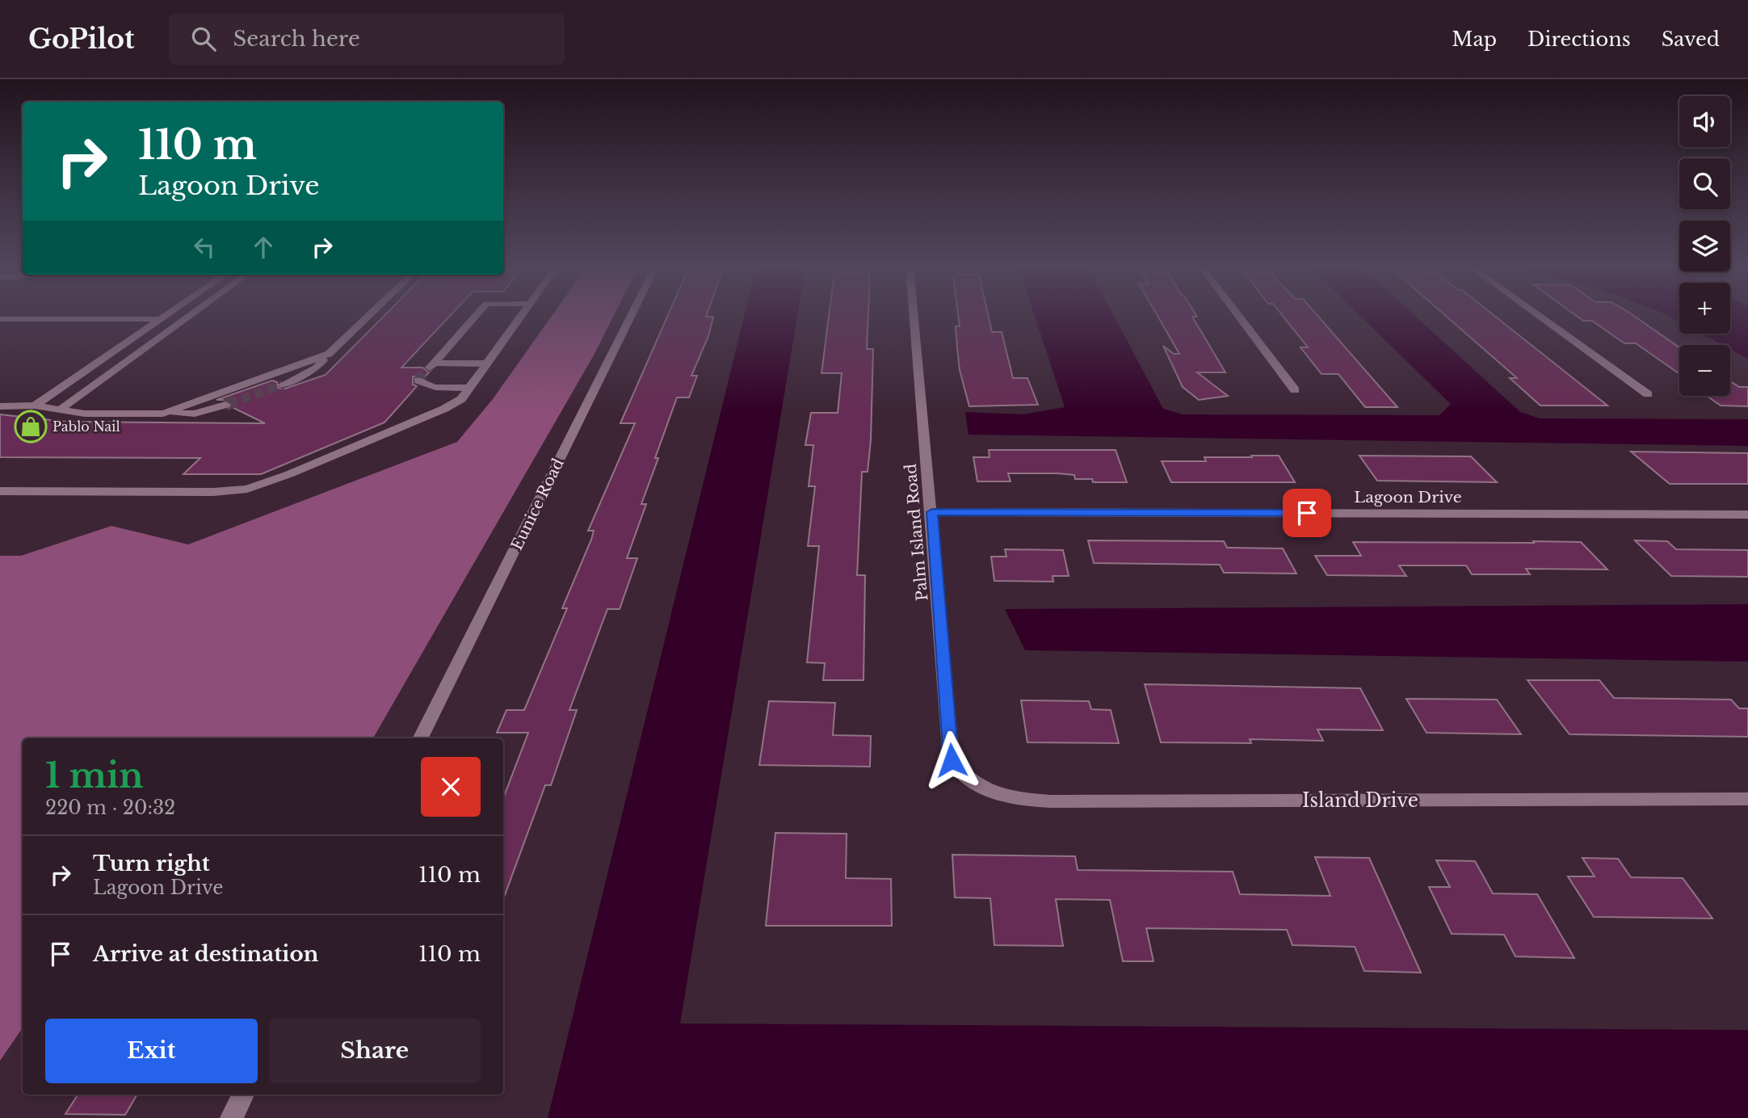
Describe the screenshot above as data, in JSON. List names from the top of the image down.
{
  "streets": {
    "street": [
      "Lagoon Drive",
      "Eunice Road",
      "Palm Island Road",
      "Island Drive"
    ]
  },
  "crossings": [
    ["Lagoon Drive", "Palm Island Road"],
    ["Palm Island Road", "Island Drive"]
  ],
  "places": {
    "shop": ["Pablo Nail"]
  },
  "page": {
    "header": "GoPilot",
    "search": "Search here",
    "nav": ["Map", "Directions", "Saved"],
    "map_buttons": ["+", "−"],
    "turn": ["110 m", "Lagoon Drive"],
    "heading": ["1 min", "220 m · 20:32"],
    "list": [
      {
        "name": "Turn right",
        "note": "Lagoon Drive",
        "value": "110 m"
      },
      {
        "name": "Arrive at destination",
        "value": "110 m"
      }
    ],
    "buttons": ["Exit", "Share"]
  }
}
